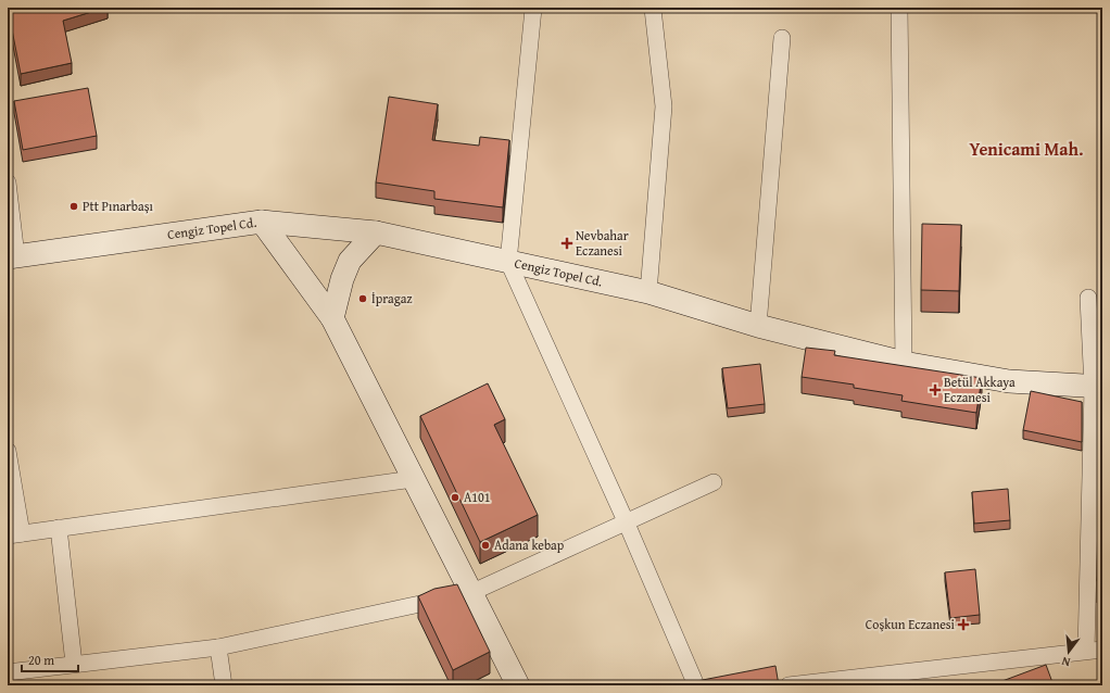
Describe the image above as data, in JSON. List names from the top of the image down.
{
  "streets": {
    "main road": ["Cengiz Topel Cd."]
  },
  "districts": ["Yenicami Mah."],
  "places": {
    "other": [
      "Ptt Pınarbaşı",
      "İpragaz",
      "A101",
      "Adana kebap"
    ],
    "health": ["Nevbahar Eczanesi", "Betül Akkaya Eczanesi", "Coşkun Eczanesi"]
  },
  "scale_bar": "20 m",
  "north": "bottom"
}
